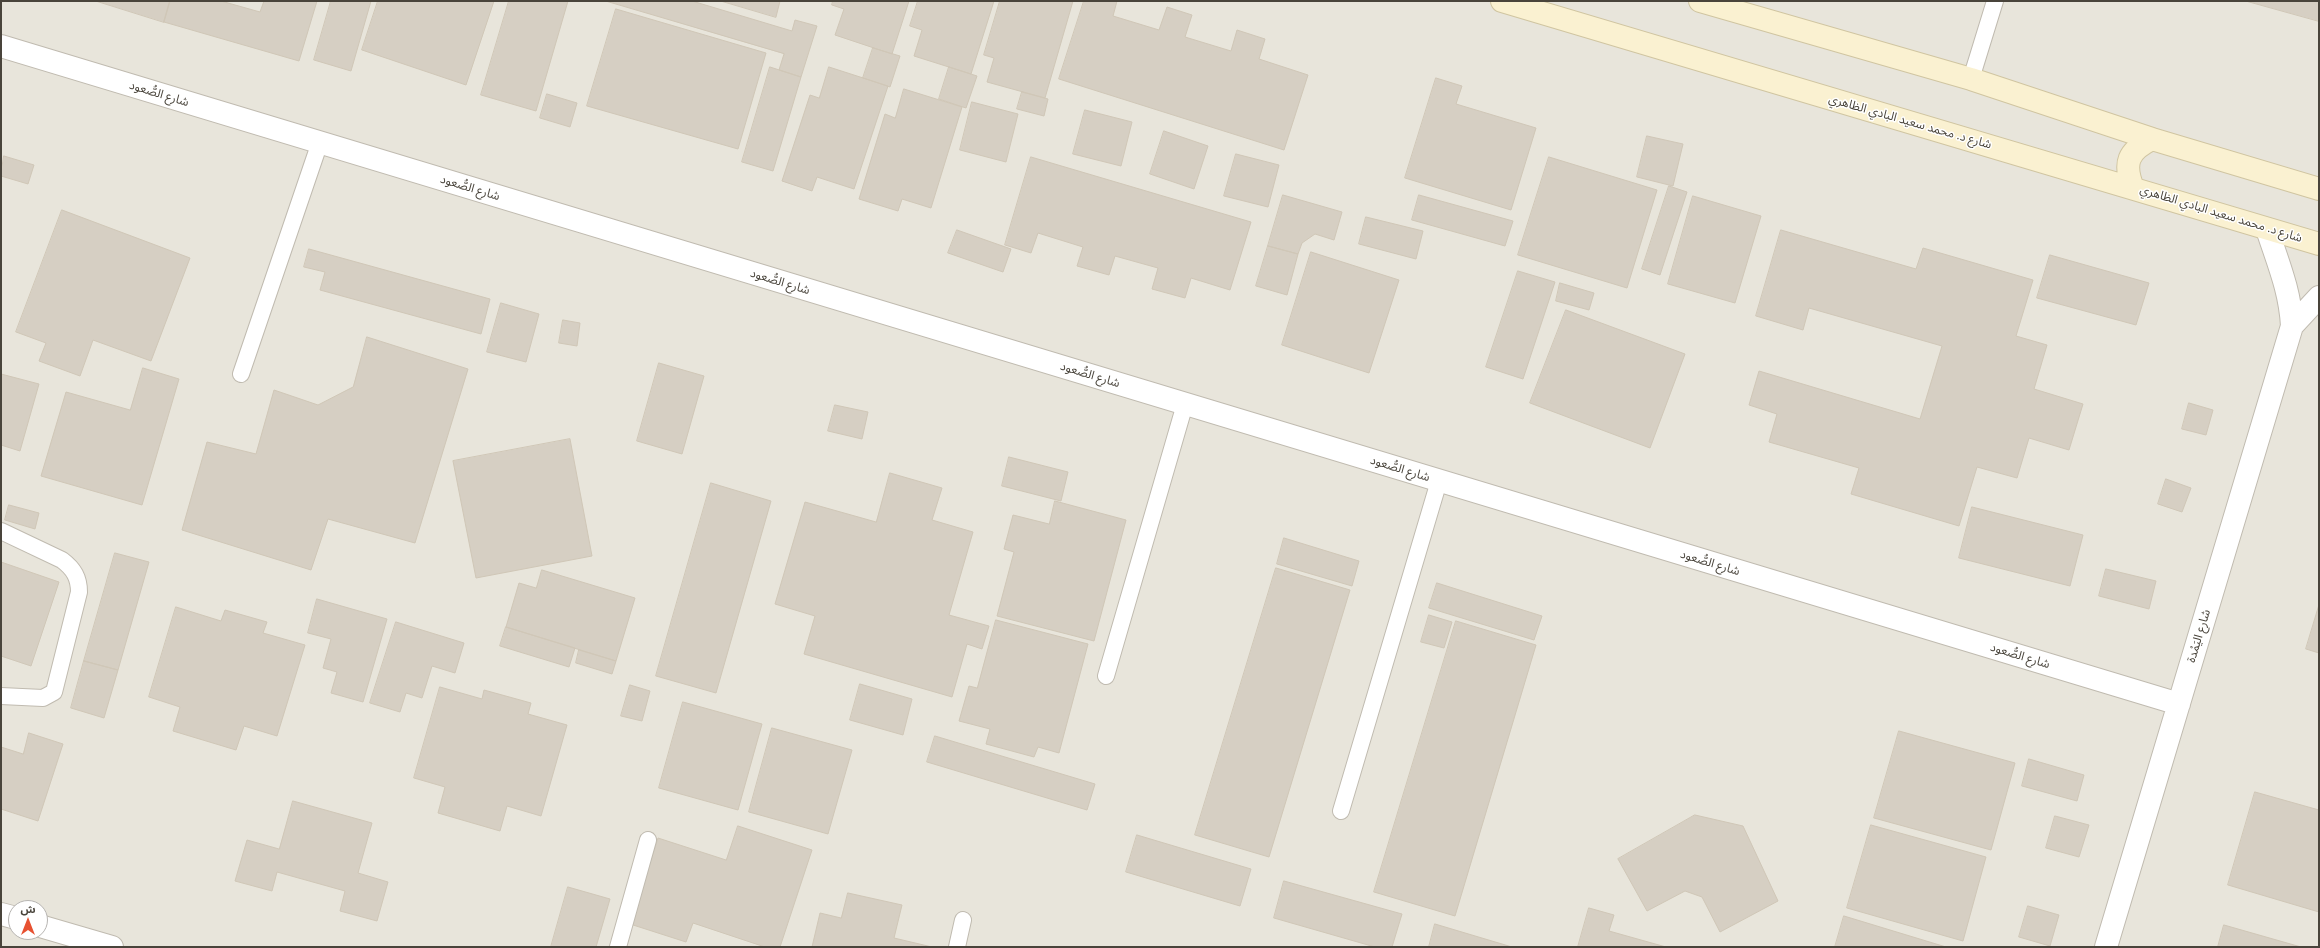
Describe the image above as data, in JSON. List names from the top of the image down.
{
  "streets": {
    "street": ["شارع الصُّعود", "شارع د. محمد سعيد البادي الظاهري", "شارع اليَمْدة"]
  },
  "crossings": [
    ["شارع الصُّعود", "شارع اليَمْدة"],
    ["شارع د. محمد سعيد البادي الظاهري", "شارع اليَمْدة"]
  ],
  "north": "top"
}
